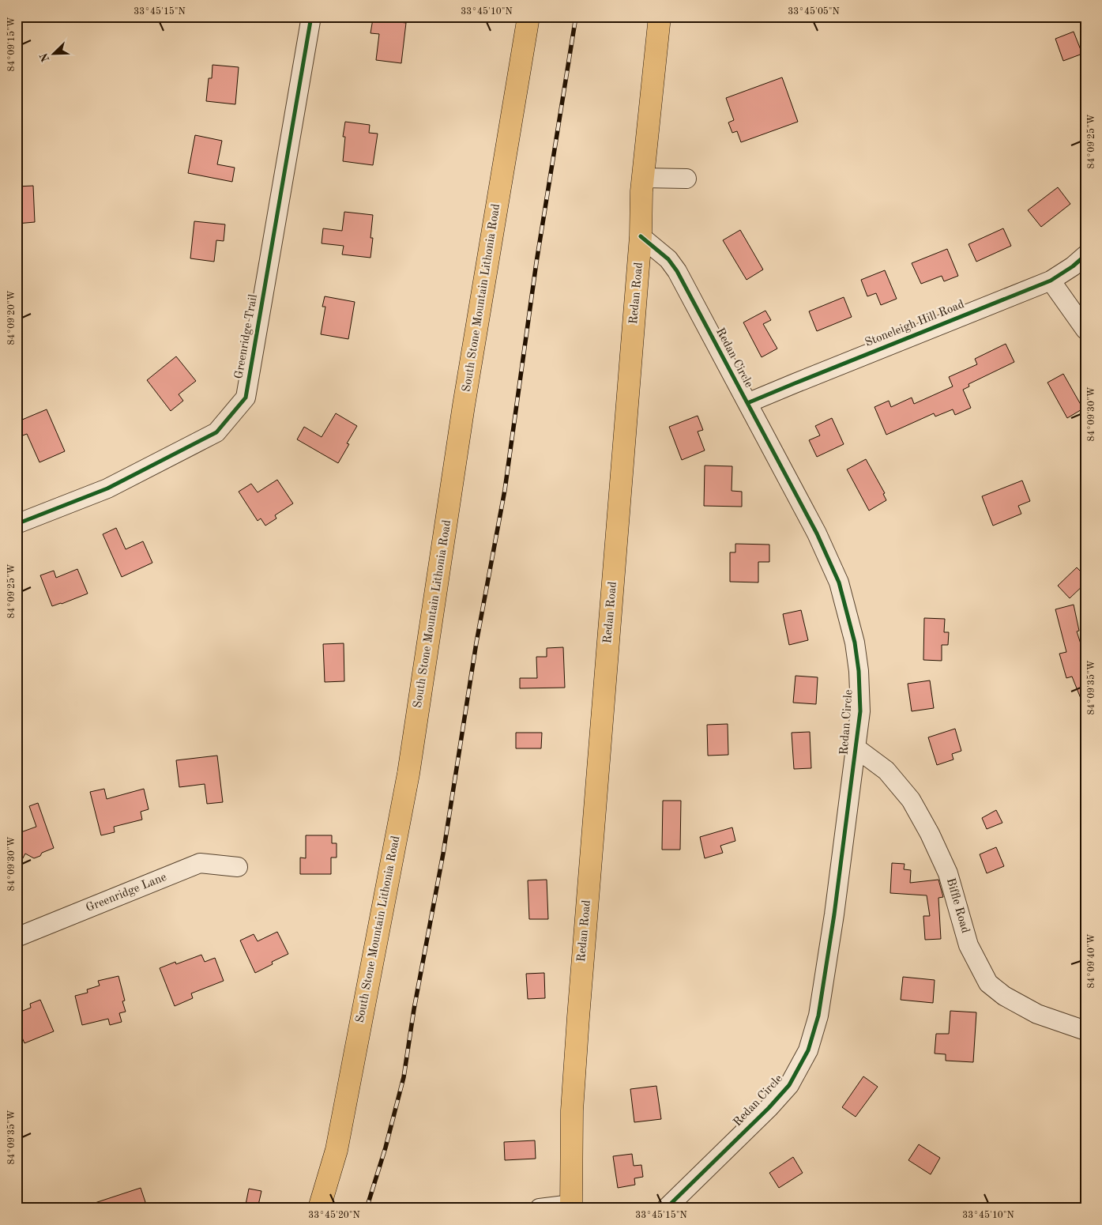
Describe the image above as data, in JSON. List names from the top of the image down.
{
  "streets": {
    "main road": ["Redan Road", "South Stone Mountain Lithonia Road"],
    "street": [
      "Stoneleigh Hill Road",
      "Greenridge Trail",
      "Redan Circle",
      "Greenridge Lane",
      "Biffle Road"
    ]
  },
  "crossings": [
    ["Redan Road", "Redan Circle"],
    ["Stoneleigh Hill Road", "Redan Circle"],
    ["Redan Circle", "Biffle Road"]
  ],
  "north": "bottom left",
  "coordinates": [
    "33°45'15\"N",
    "33°45'10\"N",
    "33°45'05\"N",
    "84°09'15\"W",
    "84°09'25\"W",
    "84°09'20\"W",
    "84°09'30\"W",
    "84°09'35\"W",
    "84°09'40\"W",
    "33°45'20\"N"
  ]
}
